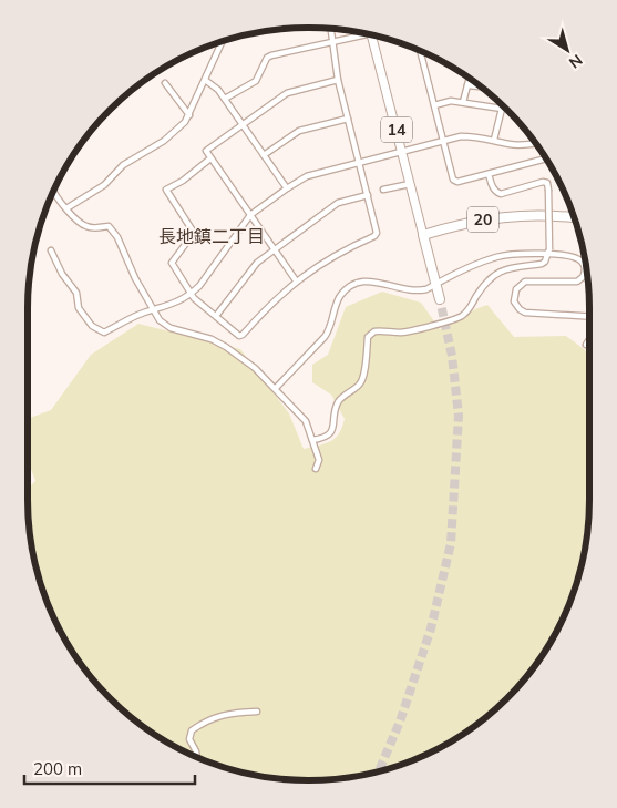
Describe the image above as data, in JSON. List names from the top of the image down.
{
  "streets": {
    "highway": ["20"],
    "main road": ["14"]
  },
  "crossings": [
    ["14", "20"]
  ],
  "districts": ["長地鎮二丁目"],
  "scale_bar": "200 m",
  "north": "bottom right"
}
